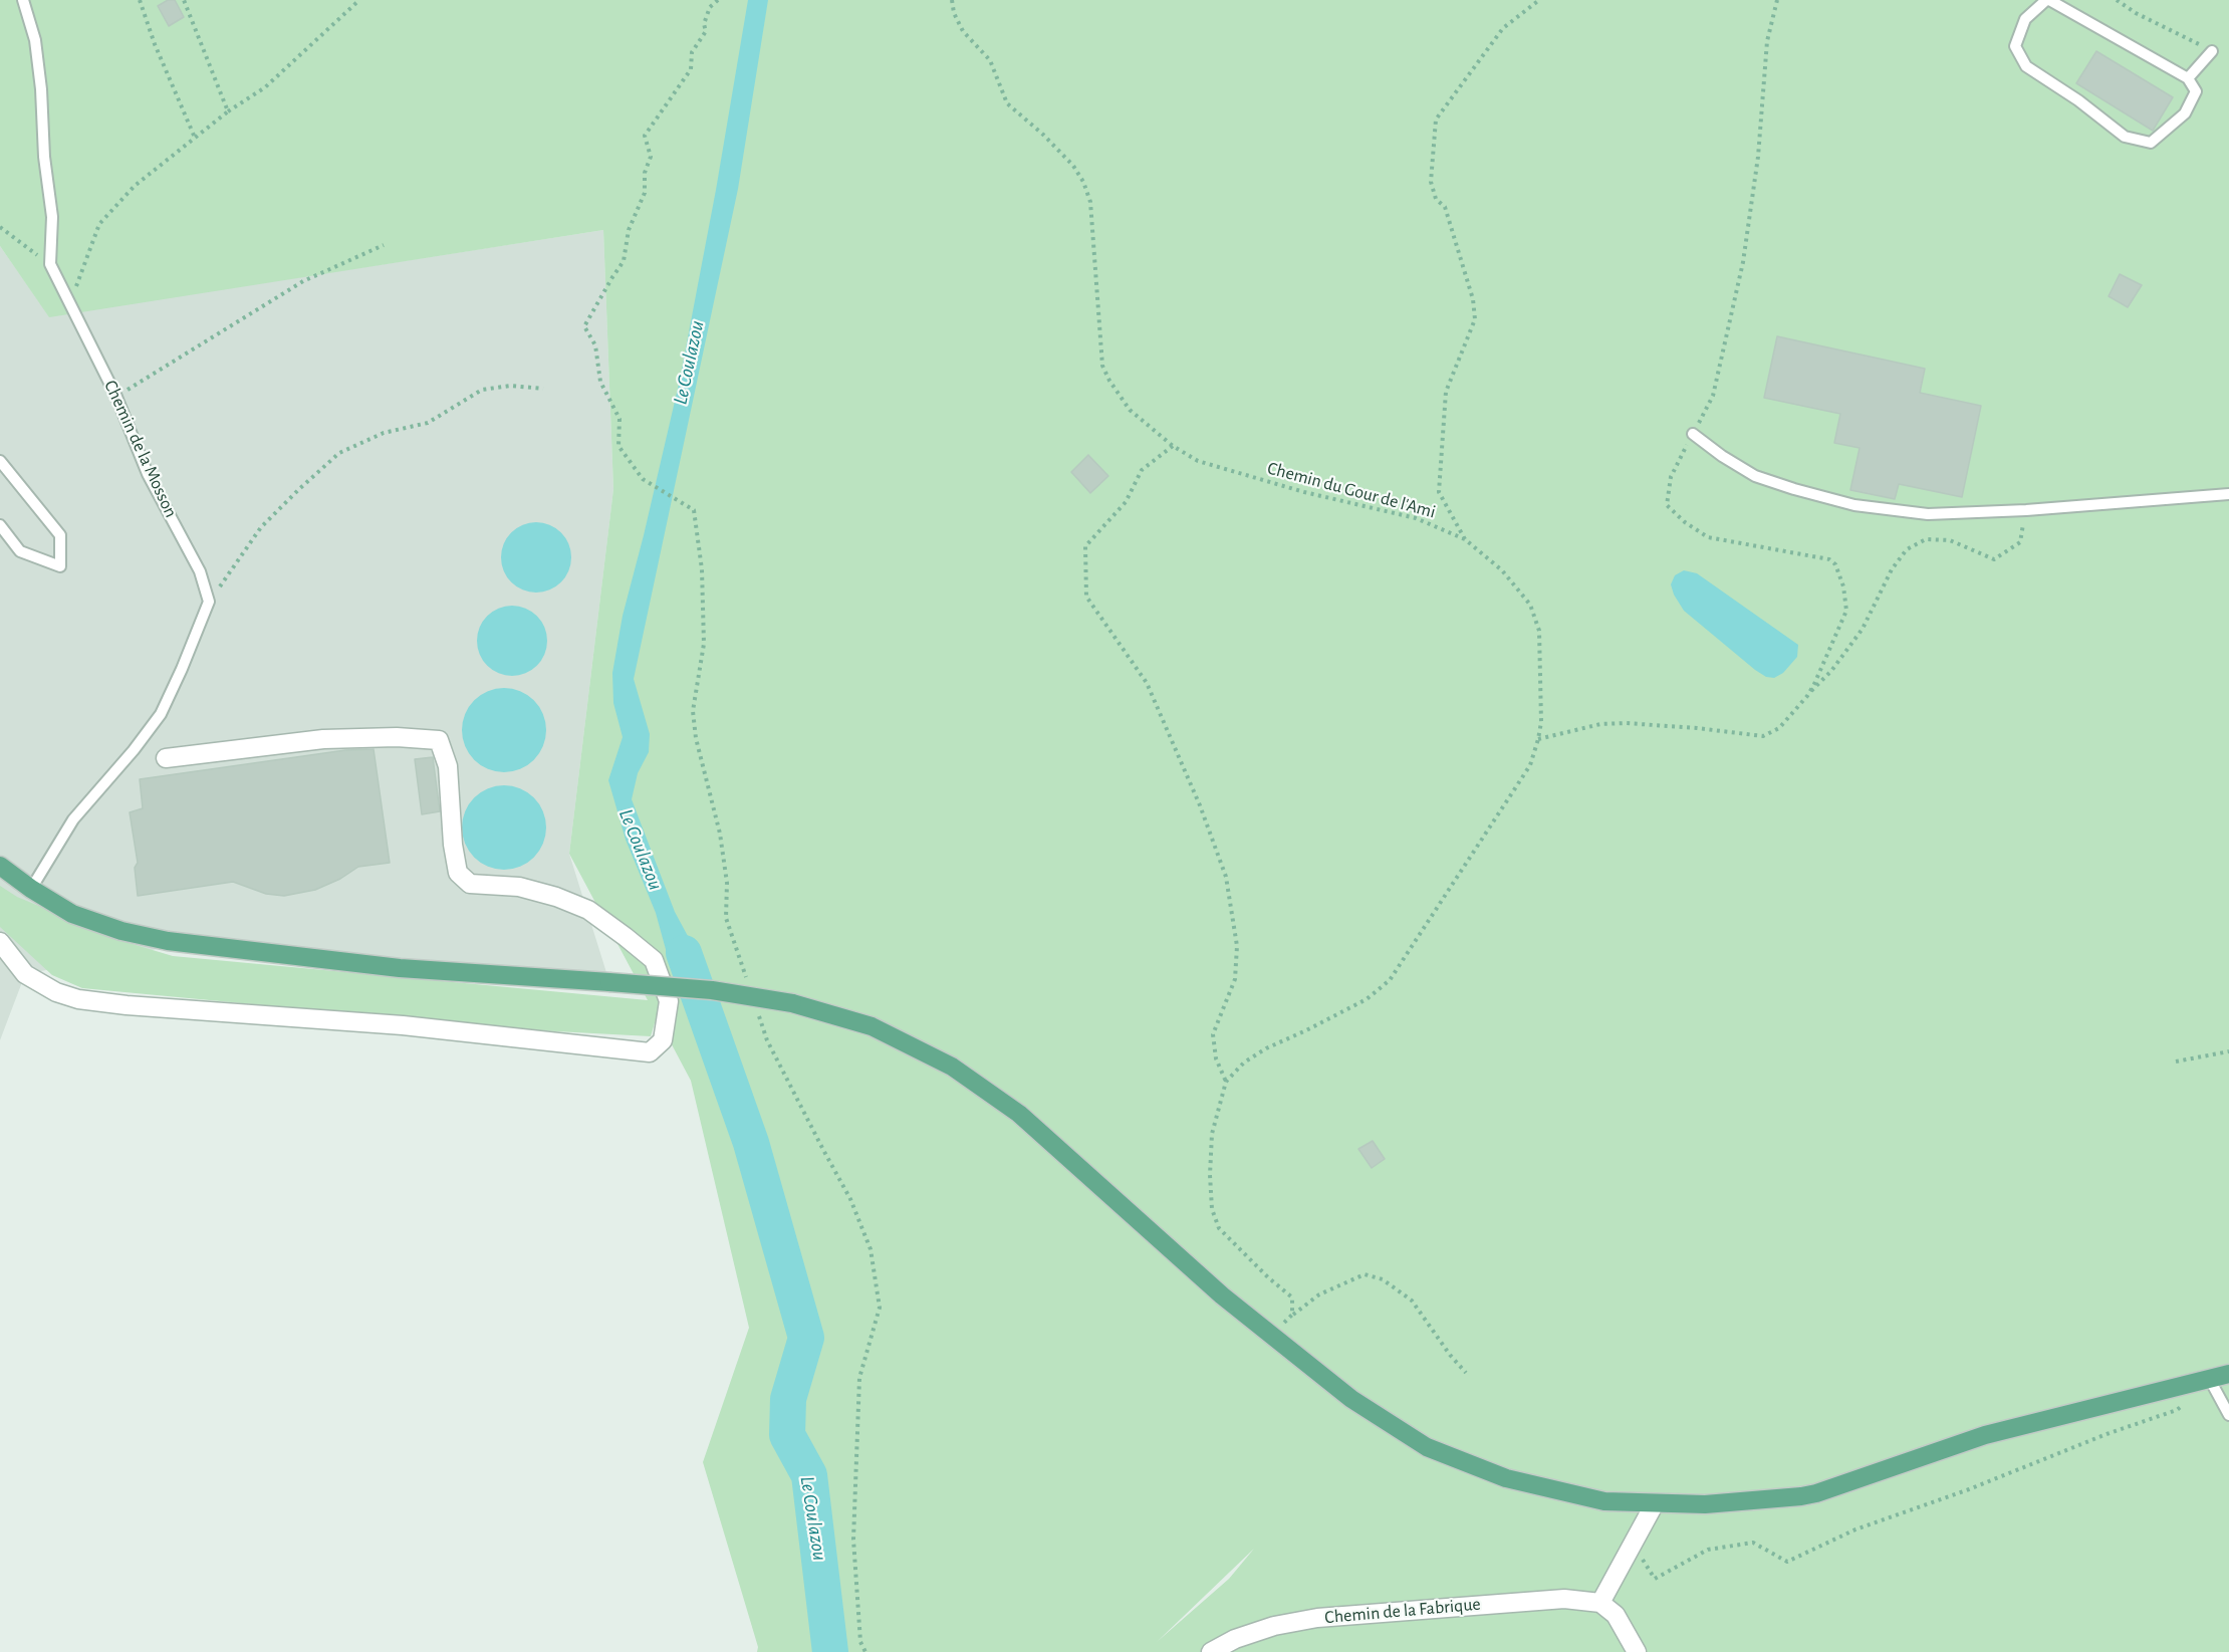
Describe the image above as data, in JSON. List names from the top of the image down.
{
  "streets": {
    "street": ["Chemin de la Fabrique"],
    "lane": ["Chemin de la Mosson"],
    "path": ["Chemin du Gour de l'Ami"]
  },
  "water": ["Le Coulazou"]
}
